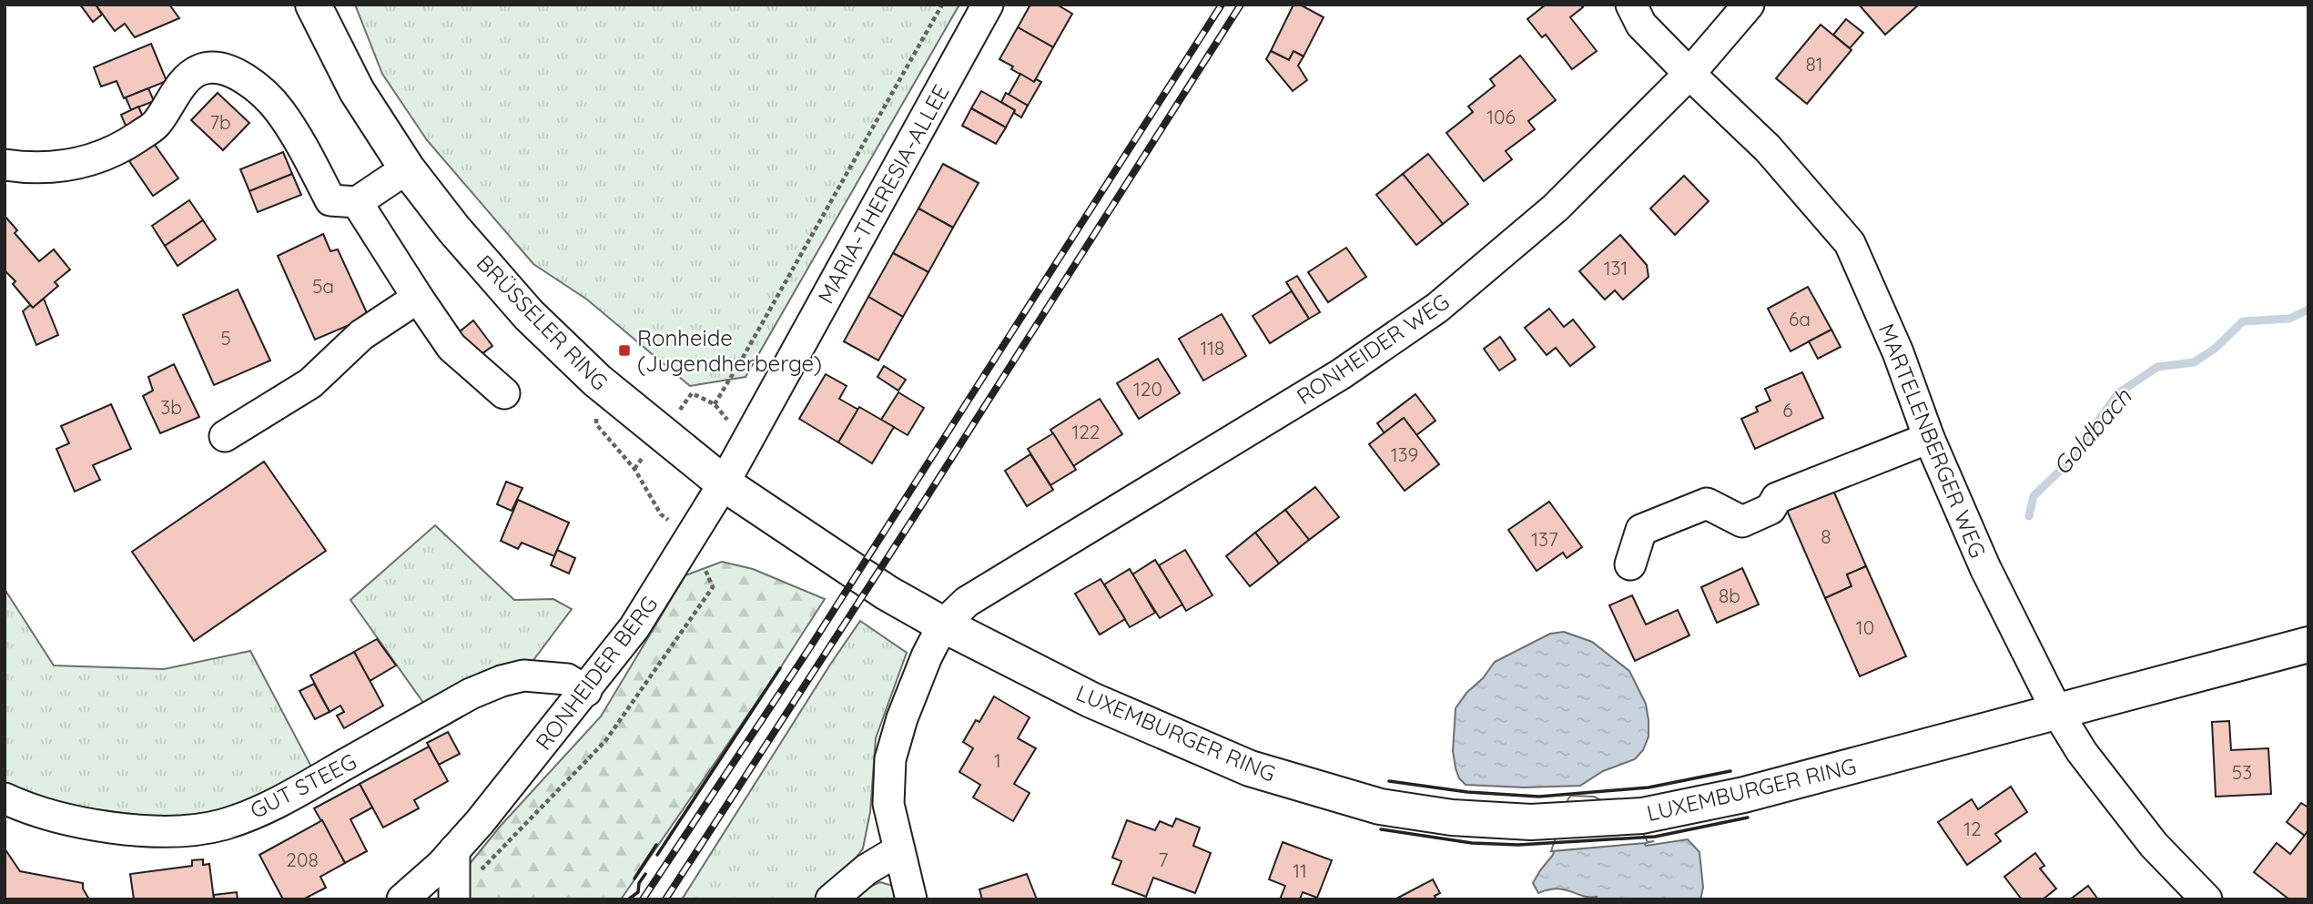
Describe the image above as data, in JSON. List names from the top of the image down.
{
  "streets": {
    "main road": ["BRÜSSELER RING", "LUXEMBURGER RING"],
    "street": [
      "MARIA-THERESIA-ALLEE",
      "RONHEIDER WEG",
      "MARTELENBERGER WEG",
      "RONHEIDER BERG",
      "GUT STEEG"
    ]
  },
  "crossings": [
    ["MARIA-THERESIA-ALLEE", "BRÜSSELER RING"],
    ["MARIA-THERESIA-ALLEE", "RONHEIDER BERG"],
    ["MARIA-THERESIA-ALLEE", "LUXEMBURGER RING"],
    ["BRÜSSELER RING", "RONHEIDER BERG"],
    ["BRÜSSELER RING", "LUXEMBURGER RING"],
    ["RONHEIDER WEG", "MARTELENBERGER WEG"],
    ["RONHEIDER WEG", "LUXEMBURGER RING"],
    ["MARTELENBERGER WEG", "LUXEMBURGER RING"],
    ["RONHEIDER BERG", "LUXEMBURGER RING"],
    ["RONHEIDER BERG", "GUT STEEG"]
  ],
  "water": ["Goldbach"],
  "places": {
    "transit": ["Ronheide (Jugendherberge)"]
  },
  "house_numbers": [
    "81",
    "106",
    "7b",
    "131",
    "5a",
    "6a",
    "5",
    "118",
    "120",
    "3b",
    "6",
    "122",
    "139",
    "8",
    "137",
    "8b",
    "10",
    "1",
    "53",
    "12",
    "208",
    "7",
    "11"
  ]
}
